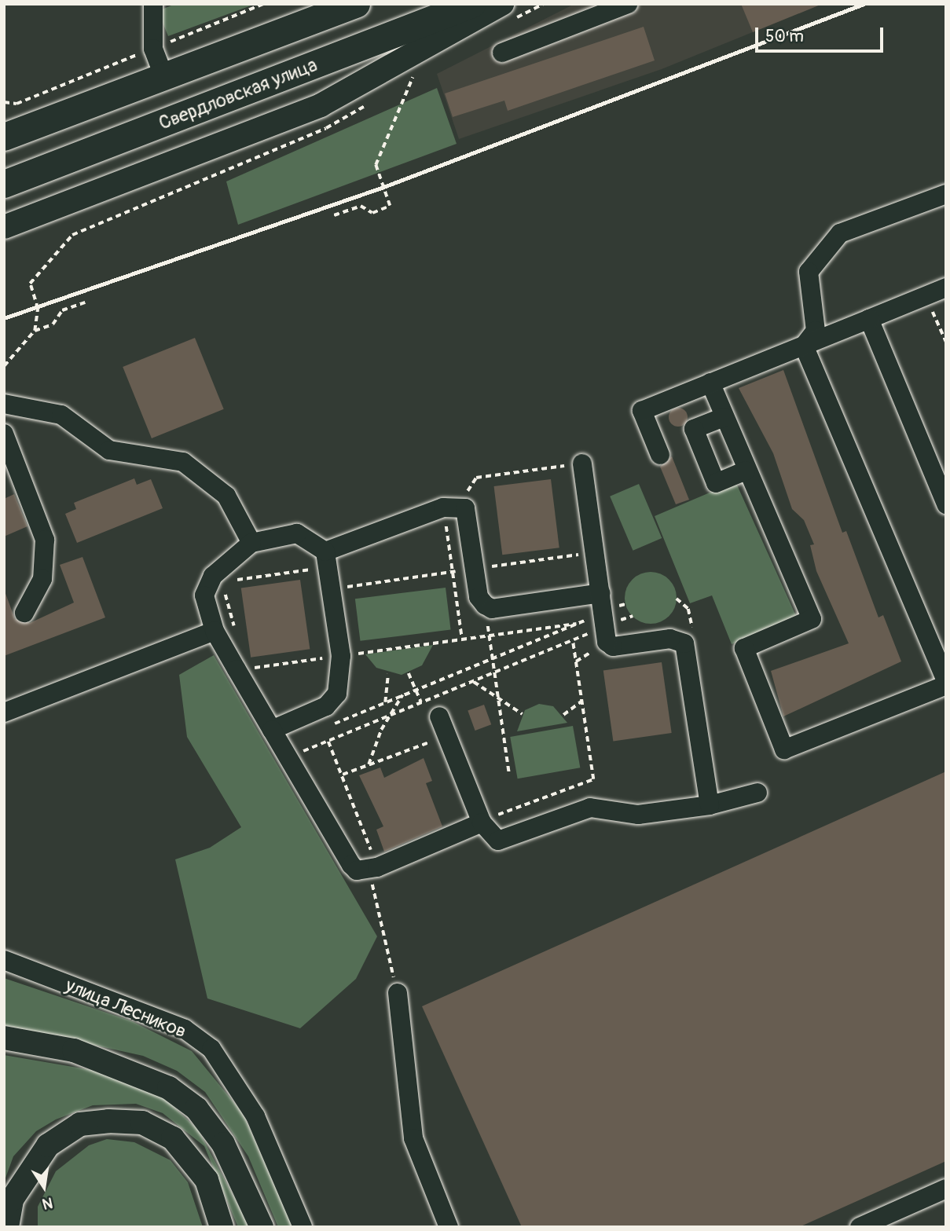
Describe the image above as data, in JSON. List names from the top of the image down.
{
  "streets": {
    "highway": ["Свердловская улица"],
    "street": ["улица Лесников"]
  },
  "scale_bar": "50 m",
  "north": "bottom"
}
